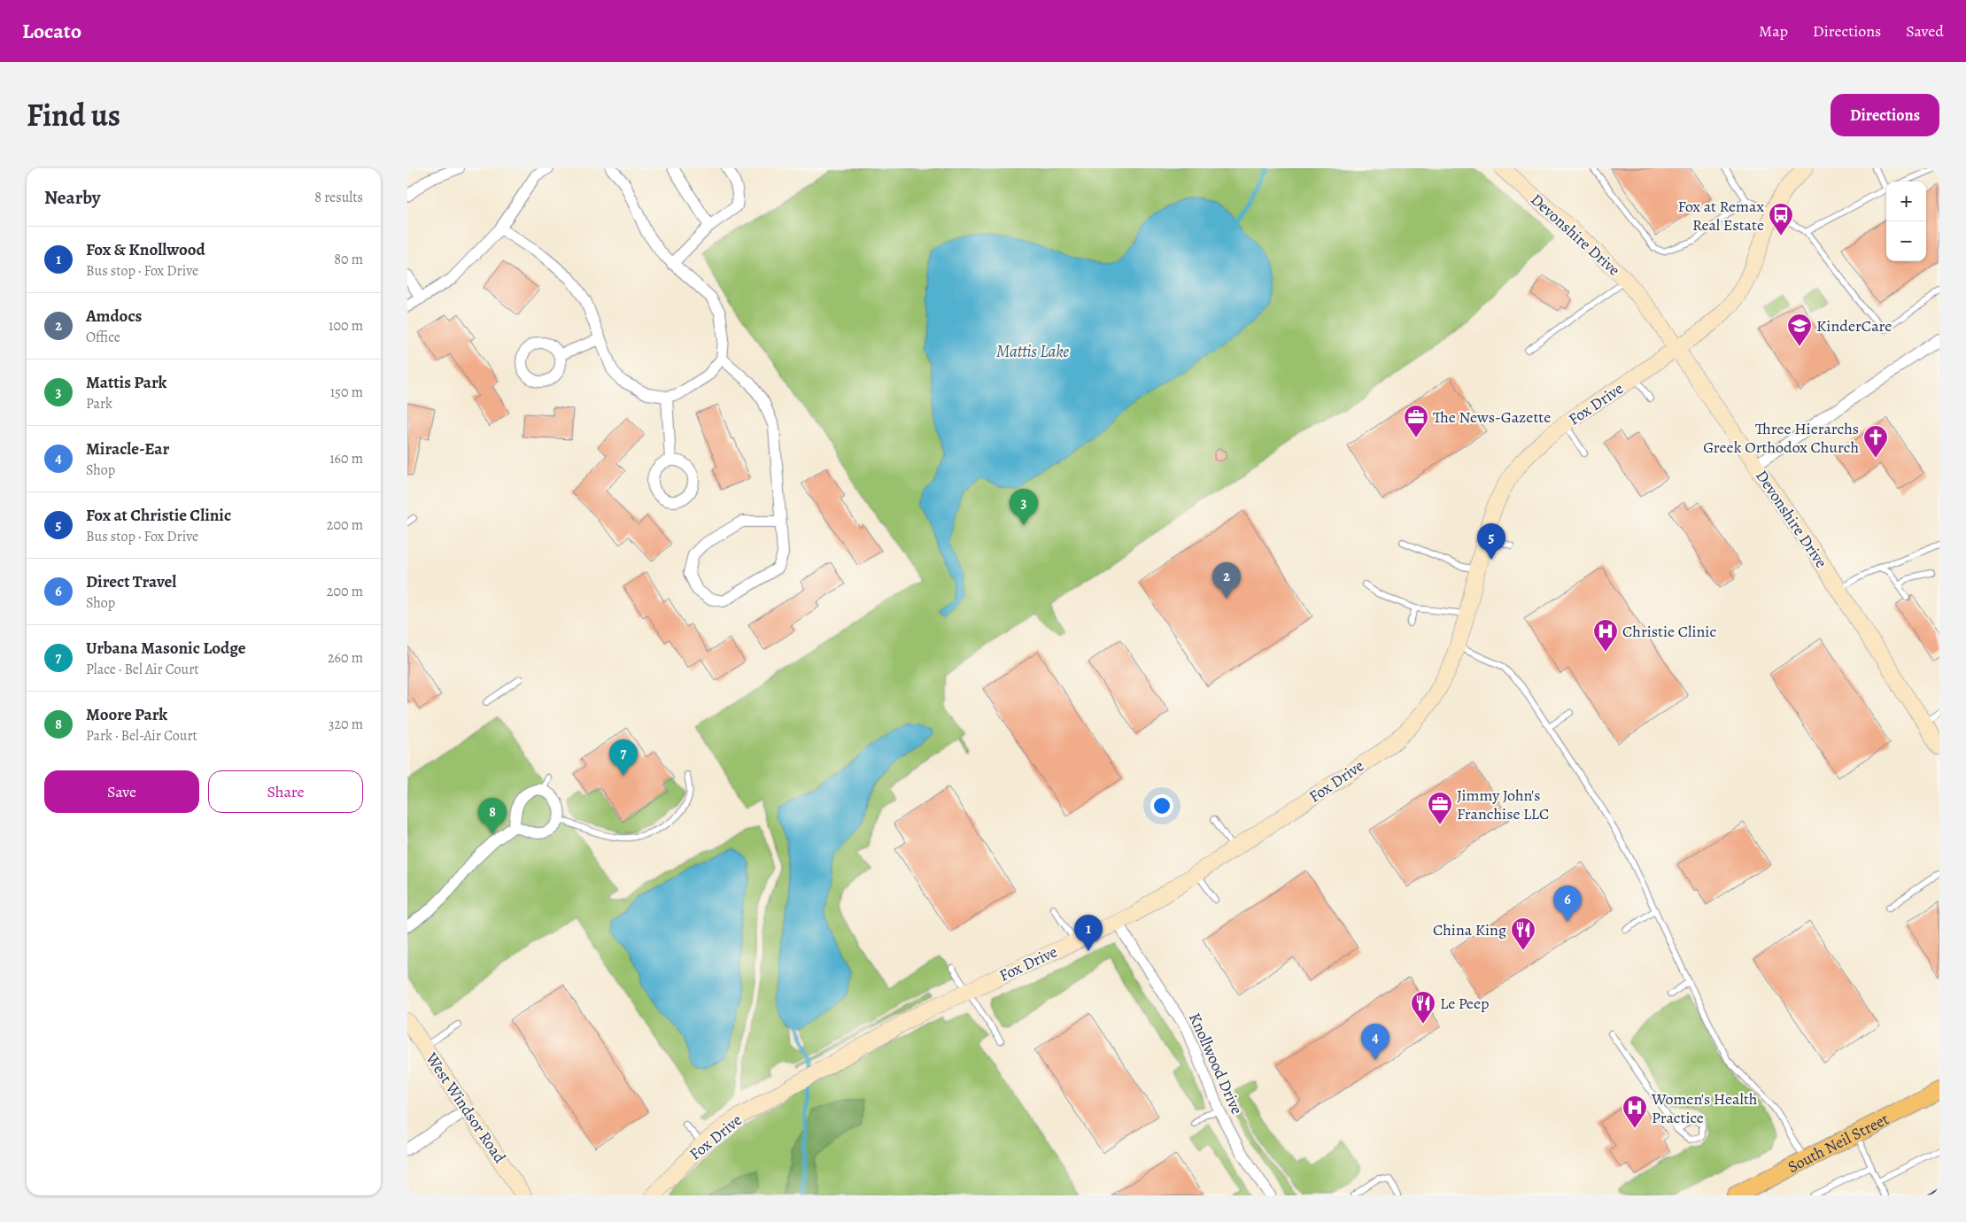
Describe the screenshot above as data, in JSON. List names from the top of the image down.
{
  "streets": {
    "main road": ["South Neil Street"],
    "street": [
      "Devonshire Drive",
      "Fox Drive",
      "Knollwood Drive",
      "West Windsor Road"
    ]
  },
  "crossings": [
    ["Devonshire Drive", "Fox Drive"],
    ["Fox Drive", "Knollwood Drive"]
  ],
  "water": ["Mattis Lake"],
  "places": {
    "bus stop": ["Fox at Remax Real Estate"],
    "school or university": ["KinderCare"],
    "office": ["The News-Gazette", "Jimmy John's Franchise LLC"],
    "church": ["Three Hierarchs Greek Orthodox Church"],
    "hospital": ["Christie Clinic", "Women's Health Practice"],
    "restaurant": ["China King", "Le Peep"]
  },
  "page": {
    "header": "Locato",
    "nav": ["Map", "Directions", "Saved"],
    "title": "Find us",
    "buttons": [
      "Directions",
      ["Save", "Share"]
    ],
    "heading": ["Nearby", "8 results"],
    "map_buttons": ["+", "−"],
    "list": [
      {
        "mark": "1",
        "name": "Fox & Knollwood",
        "note": "Bus stop · Fox Drive",
        "value": "80 m"
      },
      {
        "mark": "2",
        "name": "Amdocs",
        "note": "Office",
        "value": "100 m"
      },
      {
        "mark": "3",
        "name": "Mattis Park",
        "note": "Park",
        "value": "150 m"
      },
      {
        "mark": "4",
        "name": "Miracle-Ear",
        "note": "Shop",
        "value": "160 m"
      },
      {
        "mark": "5",
        "name": "Fox at Christie Clinic",
        "note": "Bus stop · Fox Drive",
        "value": "200 m"
      },
      {
        "mark": "6",
        "name": "Direct Travel",
        "note": "Shop",
        "value": "200 m"
      },
      {
        "mark": "7",
        "name": "Urbana Masonic Lodge",
        "note": "Place · Bel Air Court",
        "value": "260 m"
      },
      {
        "mark": "8",
        "name": "Moore Park",
        "note": "Park · Bel-Air Court",
        "value": "320 m"
      }
    ],
    "pins": [
      "3",
      "5",
      "2",
      "7",
      "8",
      "6",
      "1",
      "4"
    ]
  }
}
